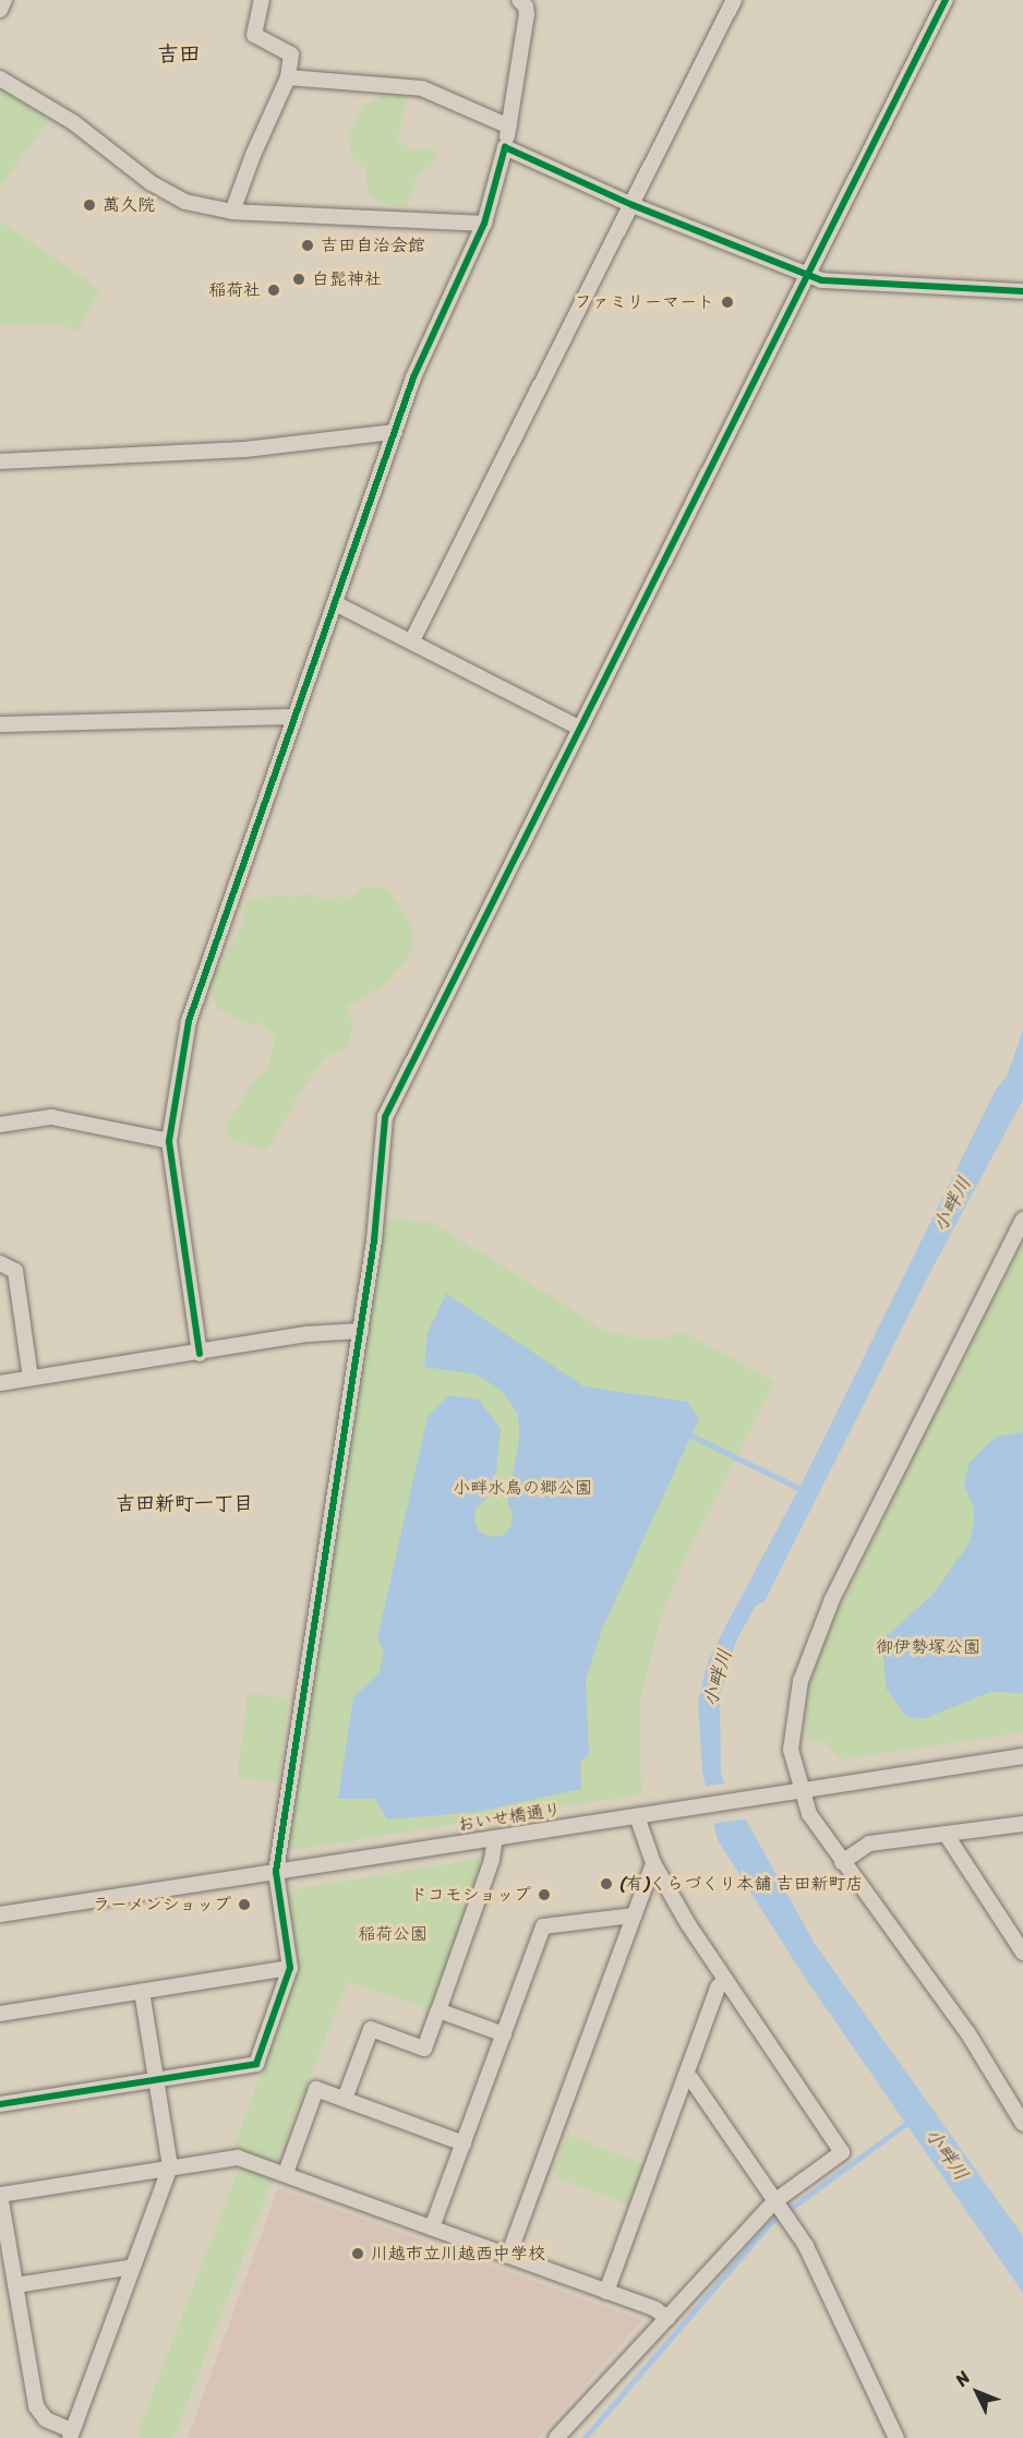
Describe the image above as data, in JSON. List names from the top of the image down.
{
  "streets": {
    "street": ["おいせ橋通り"]
  },
  "districts": ["吉田", "吉田新町一丁目"],
  "water": ["小畔川"],
  "parks": ["小畔水鳥の郷公園", "御伊勢塚公園", "稲荷公園"],
  "places": [
    "萬久院",
    "吉田自治会館",
    "白髭神社",
    "稲荷社",
    "ファミリーマート",
    "(有)くらづくり本舗 吉田新町店",
    "ドコモショップ",
    "ラーメンショップ",
    "川越市立川越西中学校"
  ],
  "north": "top left"
}
